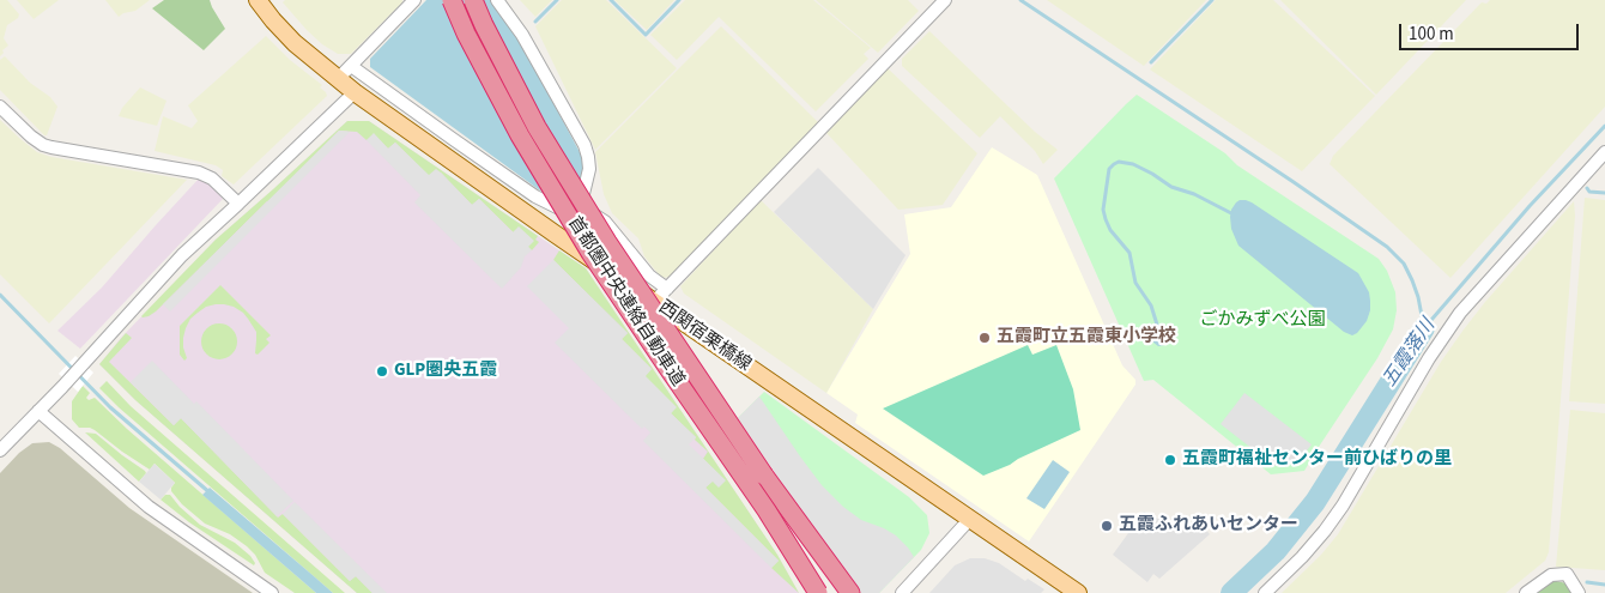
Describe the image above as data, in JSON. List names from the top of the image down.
{
  "streets": {
    "highway": ["首都圏中央連絡自動車道"],
    "main road": ["西関宿栗橋線"]
  },
  "water": ["五霞落川"],
  "parks": ["ごかみずべ公園"],
  "places": [
    "五霞町立五霞東小学校",
    "GLP圏央五霞",
    "五霞町福祉センター前ひばりの里",
    "五霞ふれあいセンター"
  ],
  "scale_bar": "100 m"
}
